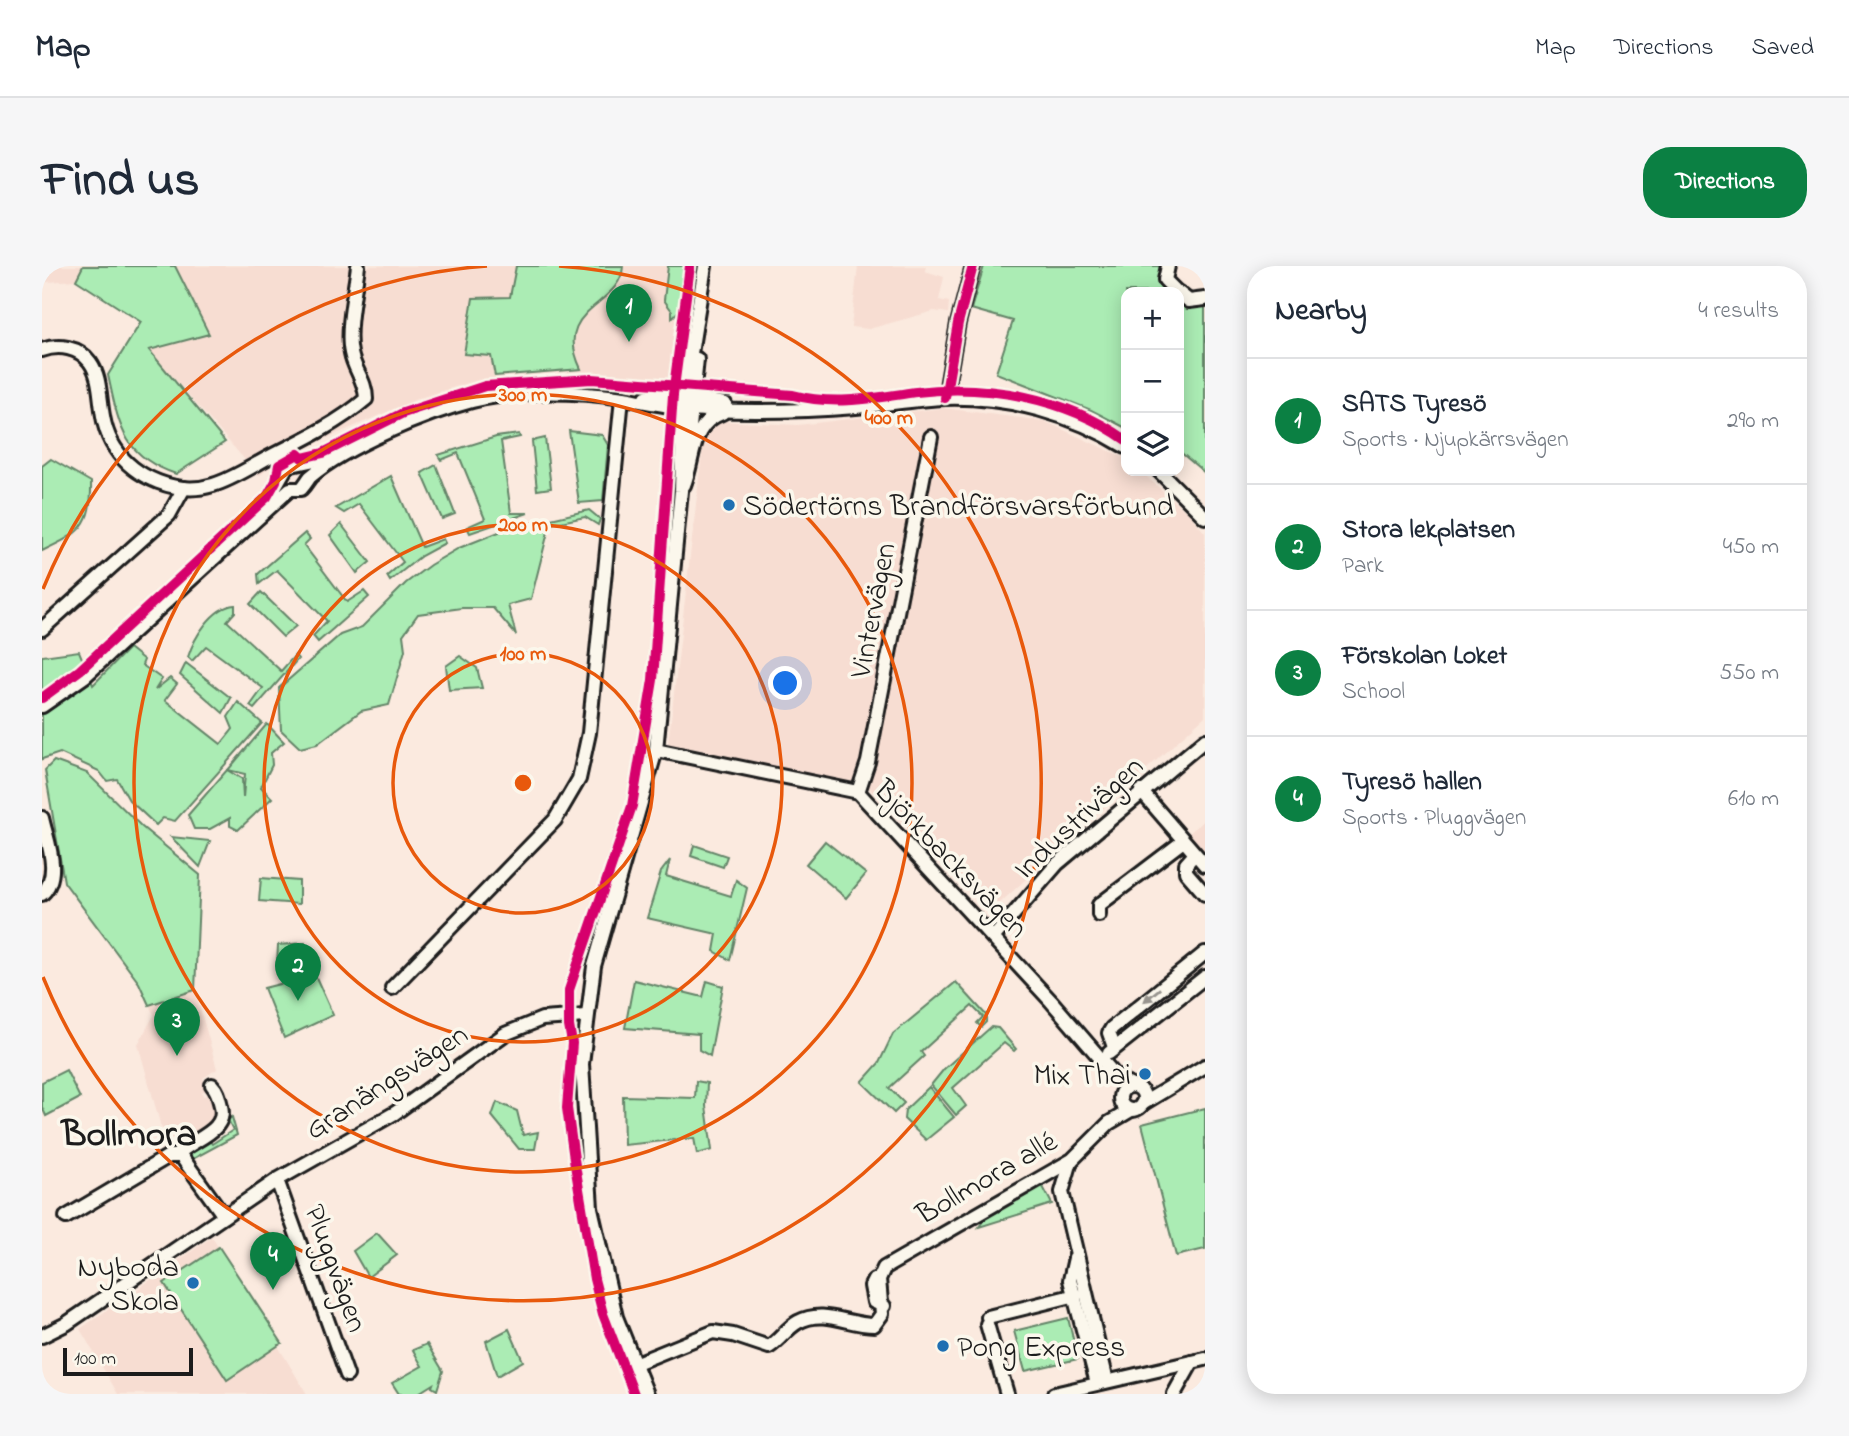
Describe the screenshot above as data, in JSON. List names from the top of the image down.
{
  "streets": {
    "street": [
      "Vintervägen",
      "Industrivägen",
      "Björkbacksvägen",
      "Granängsvägen",
      "Bollmora allé",
      "Pluggvägen"
    ]
  },
  "crossings": [
    ["Vintervägen", "Björkbacksvägen"],
    ["Industrivägen", "Björkbacksvägen"],
    ["Björkbacksvägen", "Bollmora allé"],
    ["Granängsvägen", "Pluggvägen"]
  ],
  "districts": ["Bollmora"],
  "places": [
    "Södertörns Brandförsvarsförbund",
    "Mix Thai",
    "Nyboda Skola",
    "Pong Express"
  ],
  "scale_bar": "100 m",
  "page": {
    "header": "Map",
    "nav": ["Map", "Directions", "Saved"],
    "title": "Find us",
    "buttons": "Directions",
    "heading": ["Nearby", "4 results"],
    "pins": [
      "1",
      "2",
      "3",
      "4"
    ],
    "map_buttons": ["+", "−"],
    "list": [
      {
        "mark": "1",
        "name": "SATS Tyresö",
        "note": "Sports · Njupkärrsvägen",
        "value": "290 m"
      },
      {
        "mark": "2",
        "name": "Stora lekplatsen",
        "note": "Park",
        "value": "450 m"
      },
      {
        "mark": "3",
        "name": "Förskolan Loket",
        "note": "School",
        "value": "550 m"
      },
      {
        "mark": "4",
        "name": "Tyresö hallen",
        "note": "Sports · Pluggvägen",
        "value": "610 m"
      }
    ],
    "scale": "100 m"
  },
  "rings": [
    "300 m",
    "400 m",
    "200 m",
    "100 m"
  ]
}
